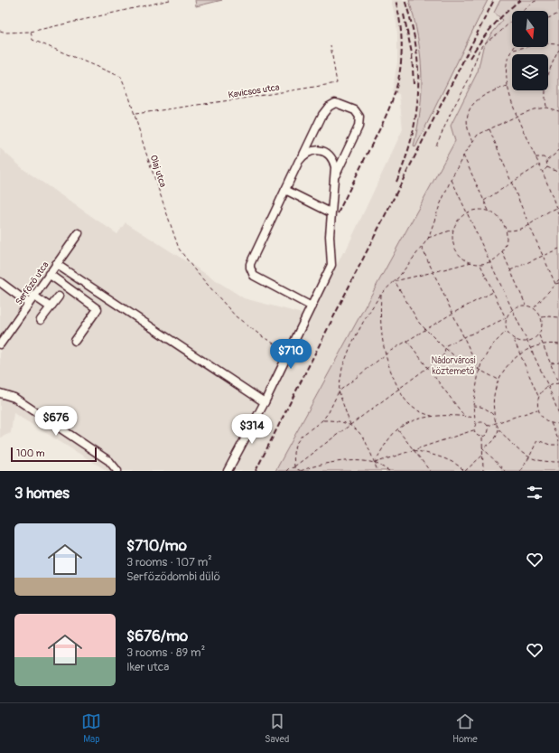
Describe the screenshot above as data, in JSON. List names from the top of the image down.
{
  "streets": {
    "street": ["Serfőző utca"],
    "path": ["Kavicsos utca", "Olaj utca"]
  },
  "crossings": [
    ["Kavicsos utca", "Olaj utca"]
  ],
  "parks": ["Nádorvárosi köztemető"],
  "scale_bar": "100 m",
  "north": "bottom",
  "page": {
    "price": ["$710", "$676", "$314"],
    "scale": "100 m",
    "heading": "3 homes",
    "list": [
      {
        "name": "$710/mo",
        "note": "3 rooms · 107 m² · Serfőződombi dűlő"
      },
      {
        "name": "$676/mo",
        "note": "3 rooms · 89 m² · Iker utca"
      }
    ],
    "tabs": ["Map", "Saved", "Home"]
  }
}
